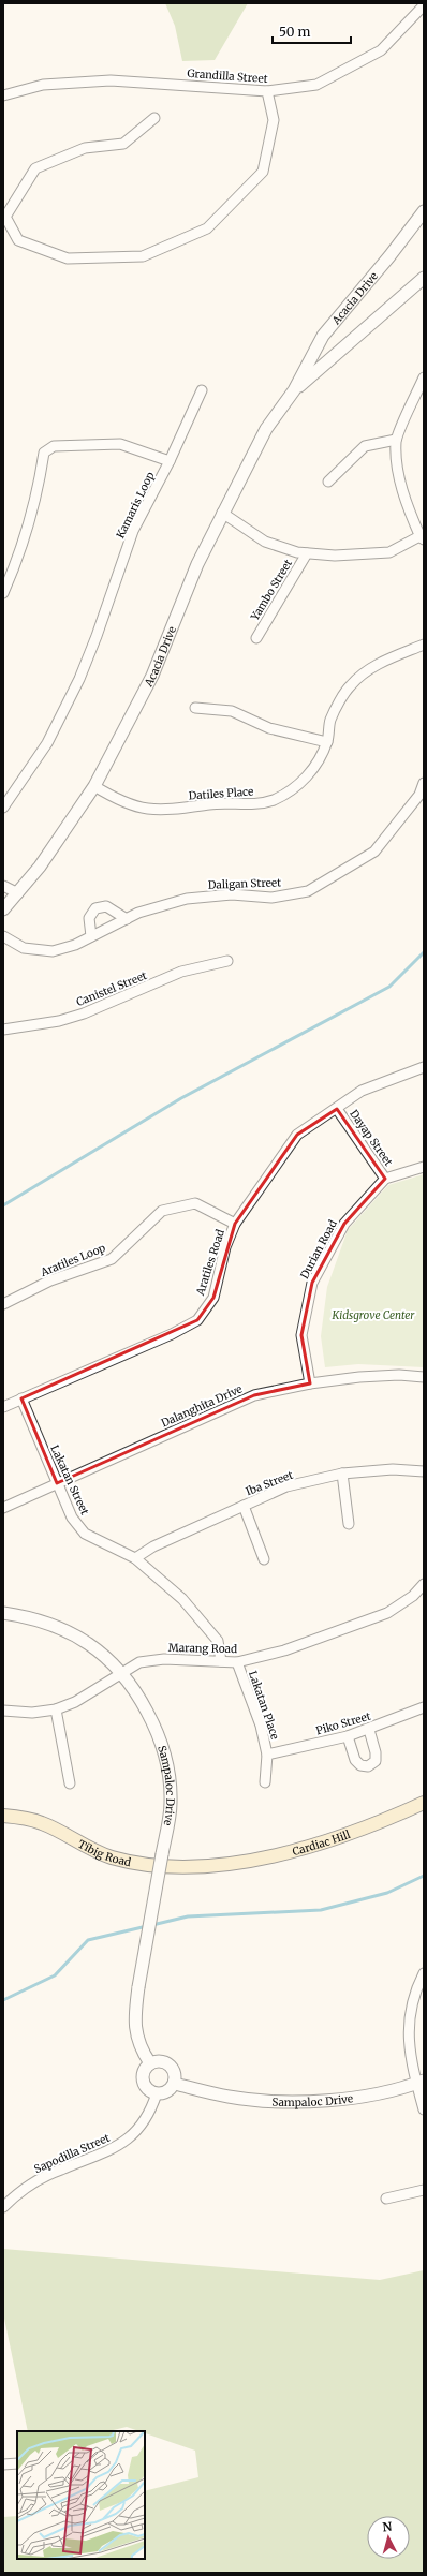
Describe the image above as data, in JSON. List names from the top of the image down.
{
  "streets": {
    "main road": ["Cardiac Hill", "Tibig Road"],
    "street": [
      "Grandilla Street",
      "Acacia Drive",
      "Kamaris Loop",
      "Yambo Street",
      "Datiles Place",
      "Daligan Street",
      "Canistel Street",
      "Dayap Street",
      "Durian Road",
      "Aratiles Loop",
      "Aratiles Road",
      "Dalanghita Drive",
      "Lakatan Street",
      "Iba Street",
      "Marang Road",
      "Lakatan Place",
      "Piko Street",
      "Sampaloc Drive",
      "Sapodilla Street"
    ]
  },
  "crossings": [
    ["Acacia Drive", "Datiles Place"],
    ["Dayap Street", "Durian Road"],
    ["Dayap Street", "Aratiles Road"],
    ["Durian Road", "Dalanghita Drive"],
    ["Aratiles Loop", "Aratiles Road"],
    ["Aratiles Road", "Lakatan Street"],
    ["Dalanghita Drive", "Lakatan Street"],
    ["Lakatan Street", "Iba Street"],
    ["Lakatan Street", "Marang Road"],
    ["Marang Road", "Lakatan Place"],
    ["Marang Road", "Sampaloc Drive"],
    ["Lakatan Place", "Piko Street"],
    ["Sampaloc Drive", "Sapodilla Street"],
    ["Cardiac Hill", "Tibig Road"]
  ],
  "parks": ["Kidsgrove Center"],
  "scale_bar": "50 m",
  "north": "top"
}
